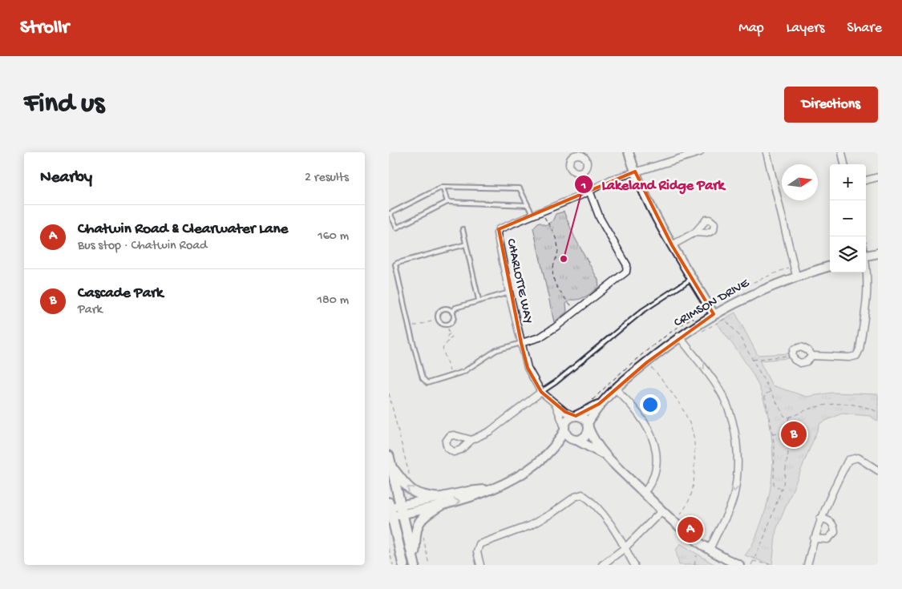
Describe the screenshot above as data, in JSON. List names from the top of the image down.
{
  "streets": {
    "street": ["CHARLOTTE WAY", "CRIMSON DRIVE"]
  },
  "crossings": [
    ["CHARLOTTE WAY", "CRIMSON DRIVE"]
  ],
  "places": ["Lakeland Ridge Park"],
  "north": "right",
  "page": {
    "header": "Strollr",
    "nav": ["Map", "Layers", "Share"],
    "buttons": "Directions",
    "title": "Find us",
    "heading": ["Nearby", "2 results"],
    "map_buttons": ["+", "−"],
    "list": [
      {
        "mark": "A",
        "name": "Chatwin Road & Clearwater Lane",
        "note": "Bus stop · Chatwin Road",
        "value": "160 m"
      },
      {
        "mark": "B",
        "name": "Cascade Park",
        "note": "Park",
        "value": "180 m"
      }
    ],
    "pins": ["B", "A"]
  }
}
